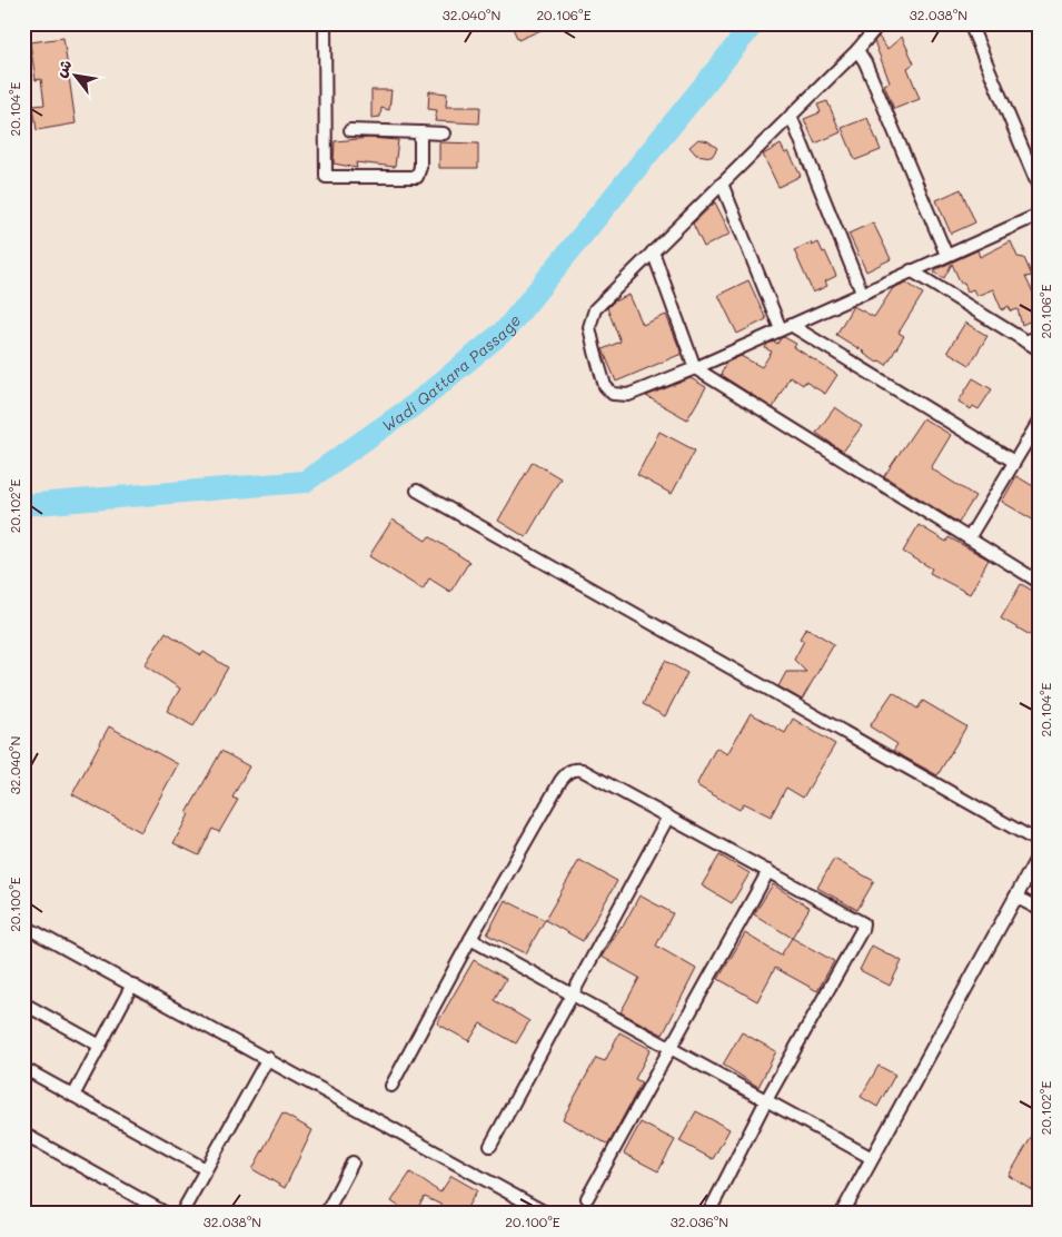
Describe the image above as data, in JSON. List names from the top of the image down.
{
  "water": ["Wadi Qattara Passage"],
  "north": "top left",
  "coordinates": [
    "32.040°N",
    "20.106°E",
    "32.038°N",
    "20.104°E",
    "20.102°E",
    "20.100°E",
    "32.036°N"
  ]
}
